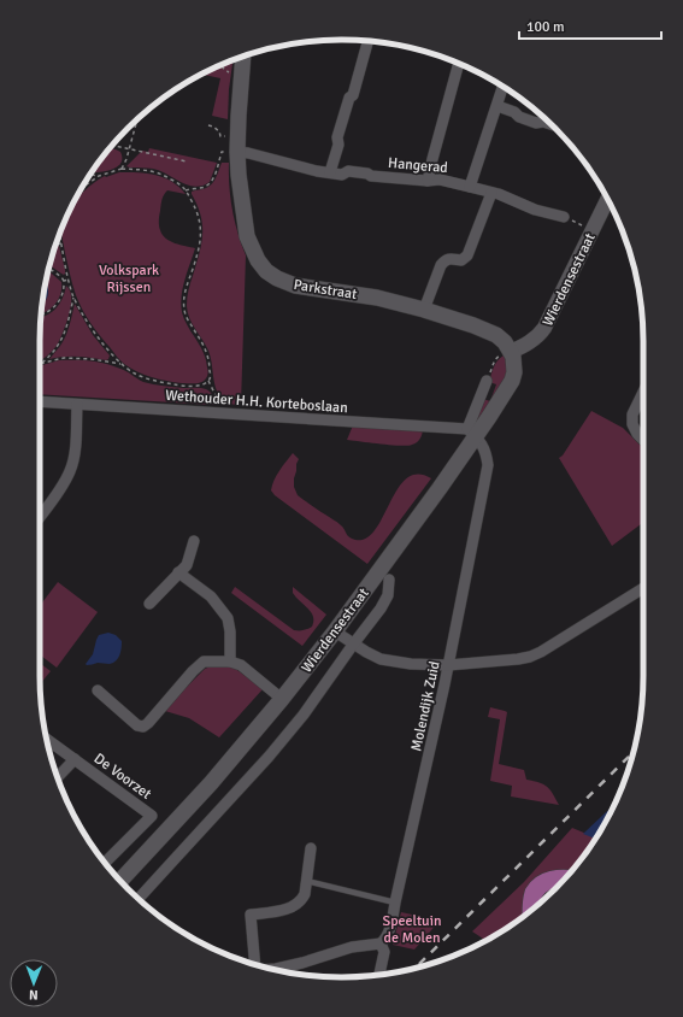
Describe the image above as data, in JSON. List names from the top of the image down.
{
  "streets": {
    "main road": ["Wierdensestraat", "Parkstraat"],
    "street": [
      "Hangerad",
      "Wethouder H.H. Korteboslaan",
      "Molendijk Zuid",
      "De Voorzet"
    ]
  },
  "crossings": [
    ["Hangerad", "Parkstraat"],
    ["Wierdensestraat", "Parkstraat"],
    ["Wierdensestraat", "Wethouder H.H. Korteboslaan"],
    ["Wierdensestraat", "Molendijk Zuid"],
    ["Wethouder H.H. Korteboslaan", "Molendijk Zuid"]
  ],
  "parks": ["Volkspark Rijssen", "Speeltuin de Molen"],
  "scale_bar": "100 m",
  "north": "bottom"
}
